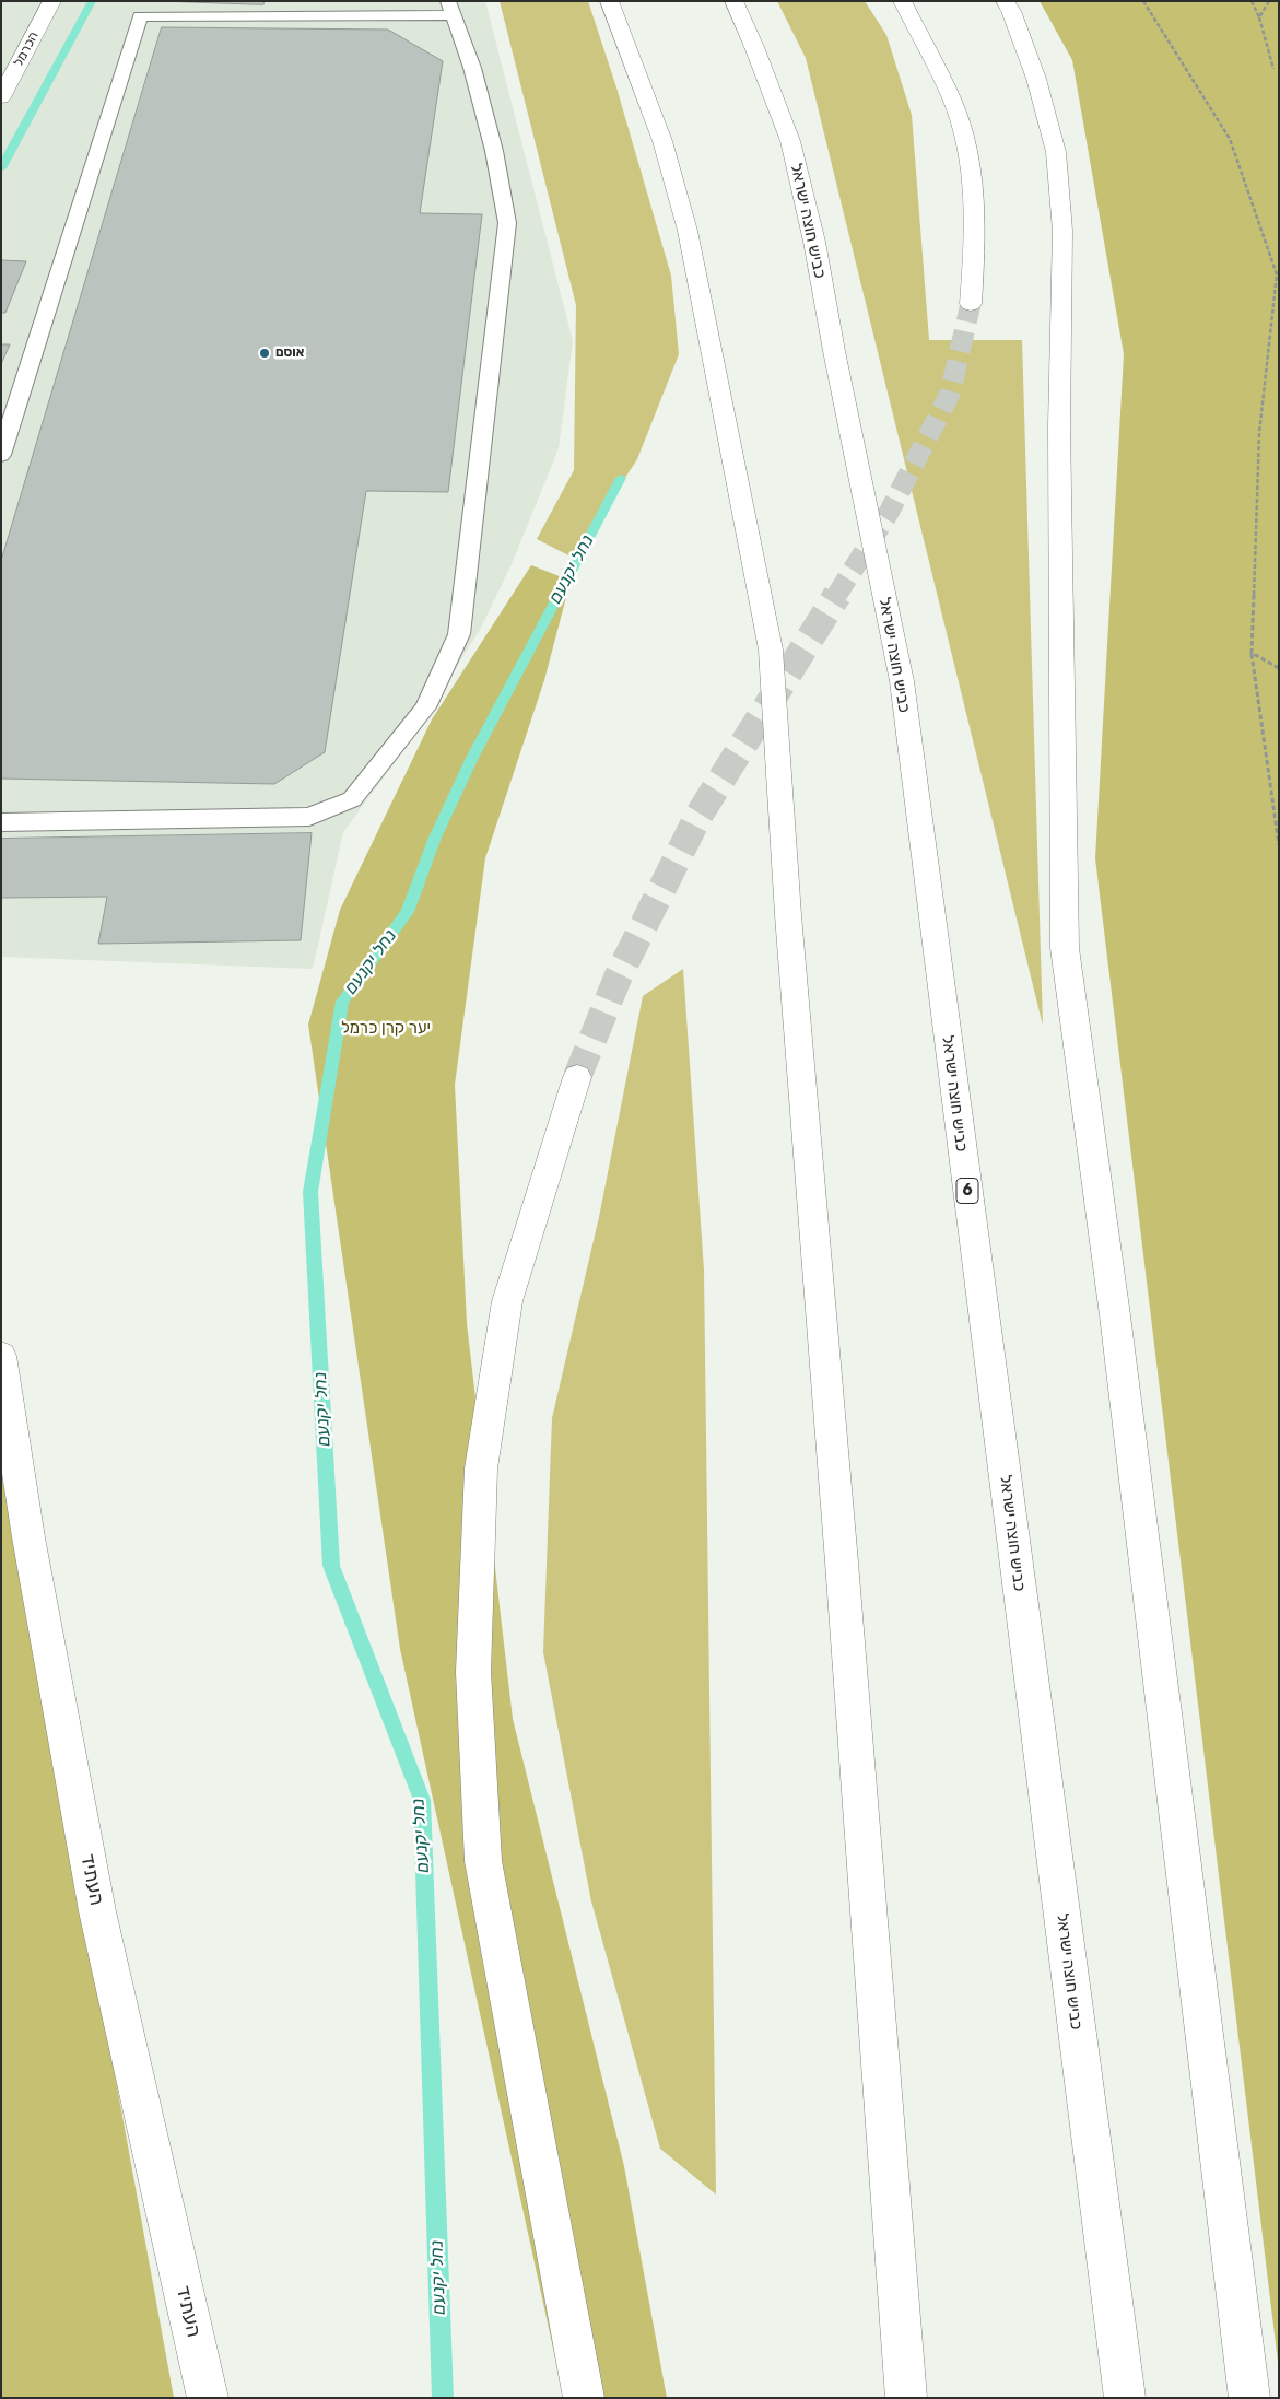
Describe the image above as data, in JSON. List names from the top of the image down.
{
  "streets": {
    "main road": [
      "הכרמל",
      "כביש חוצה ישראל",
      "6",
      "העתיד"
    ]
  },
  "water": ["נחל יקנעם"],
  "parks": ["יער קרן כרמל"],
  "places": ["אוסם"]
}
